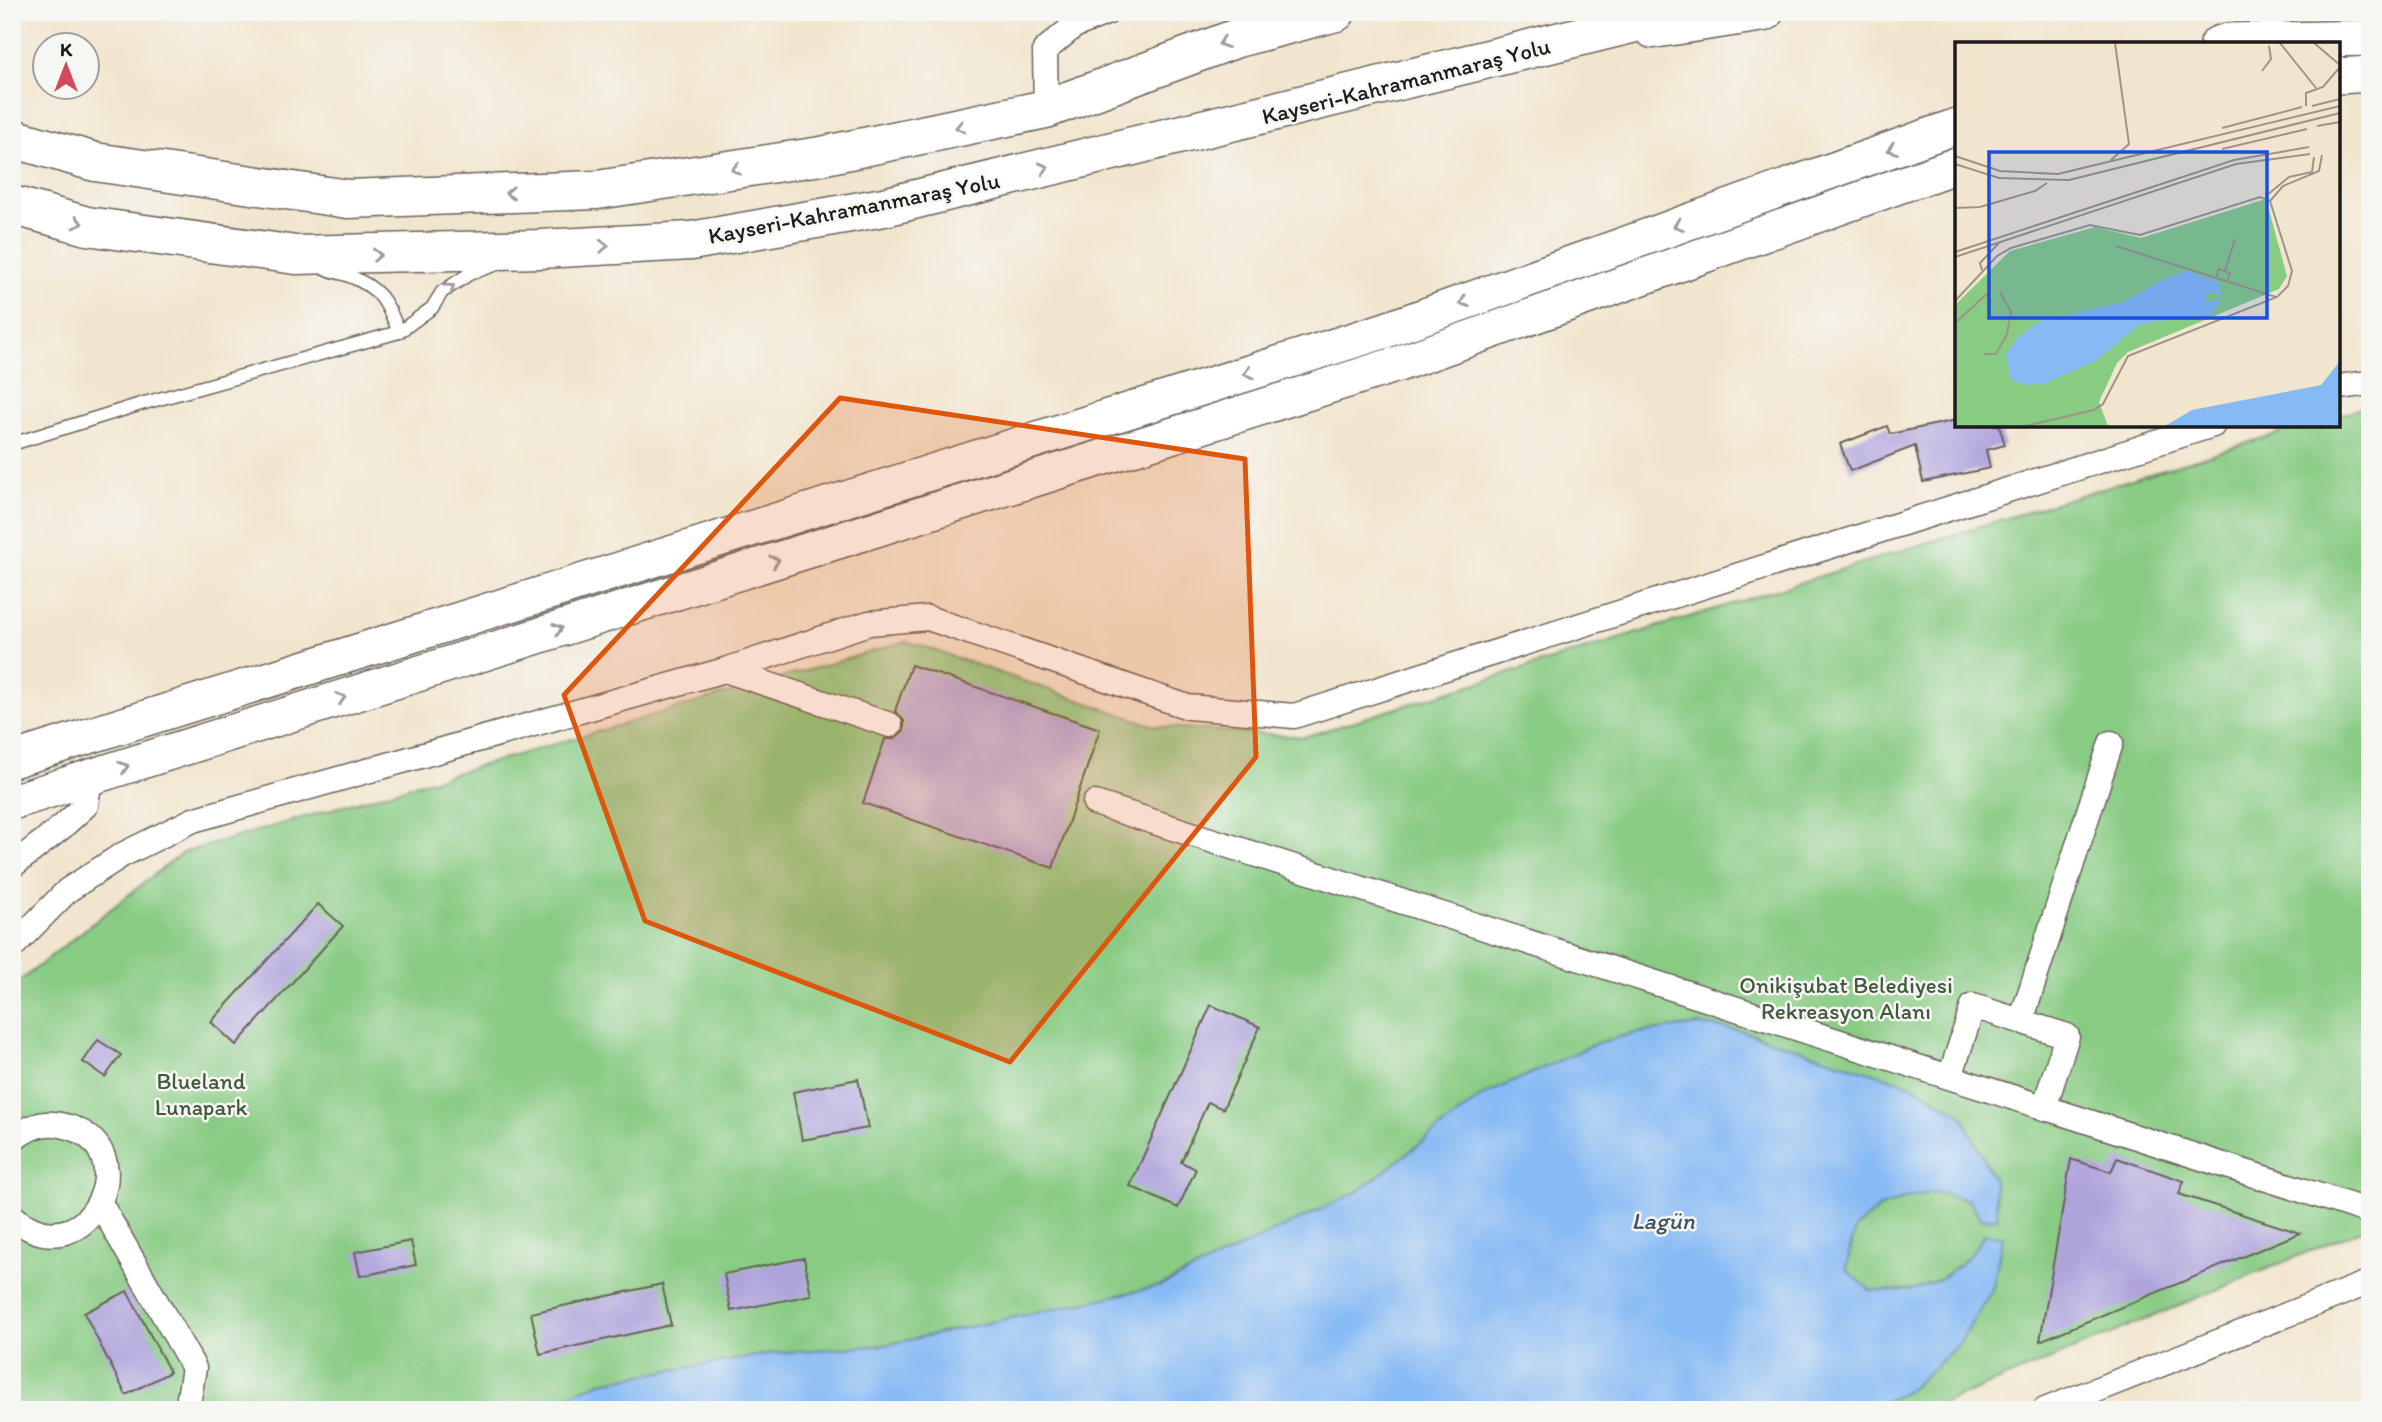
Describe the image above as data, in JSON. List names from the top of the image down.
{
  "streets": {
    "highway": ["Kayseri-Kahramanmaraş Yolu"]
  },
  "water": ["Lagün"],
  "parks": ["Onikişubat Belediyesi Rekreasyon Alanı", "Blueland Lunapark"],
  "north": "top"
}
